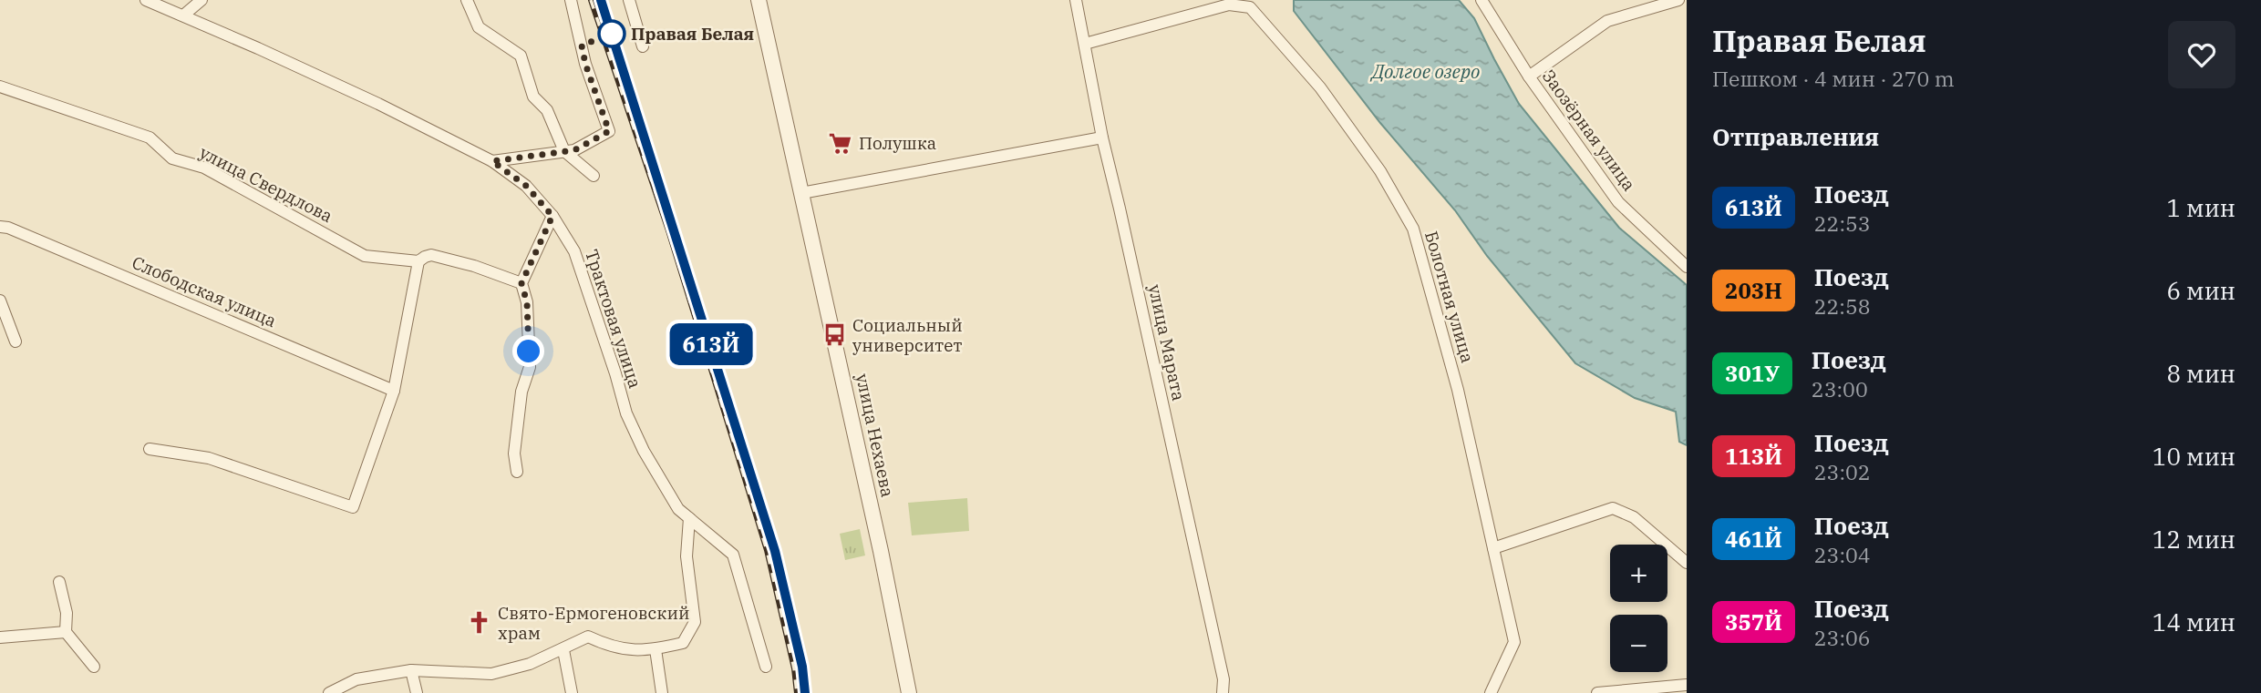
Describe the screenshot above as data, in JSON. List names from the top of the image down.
{
  "streets": {
    "street": [
      "Заозёрная улица",
      "улица Свердлова",
      "Слободская улица",
      "Болотная улица",
      "Трактовая улица",
      "улица Марата",
      "улица Нехаева"
    ]
  },
  "crossings": [
    ["Болотная улица", "улица Марата"]
  ],
  "water": ["Долгое озеро"],
  "places": {
    "other": ["Правая Белая"],
    "supermarket": ["Полушка"],
    "bus stop": ["Социальный университет"],
    "church": ["Свято-Ермогеновский храм"]
  },
  "page": {
    "on_map": "613Й",
    "heading": [
      ["Правая Белая", "Пешком · 4 мин · 270 m"],
      "Отправления"
    ],
    "list": [
      {
        "mark": "613Й",
        "name": "Поезд",
        "note": "22:53",
        "value": "1 мин"
      },
      {
        "mark": "203Н",
        "name": "Поезд",
        "note": "22:58",
        "value": "6 мин"
      },
      {
        "mark": "301У",
        "name": "Поезд",
        "note": "23:00",
        "value": "8 мин"
      },
      {
        "mark": "113Й",
        "name": "Поезд",
        "note": "23:02",
        "value": "10 мин"
      },
      {
        "mark": "461Й",
        "name": "Поезд",
        "note": "23:04",
        "value": "12 мин"
      },
      {
        "mark": "357Й",
        "name": "Поезд",
        "note": "23:06",
        "value": "14 мин"
      }
    ],
    "map_buttons": ["+", "−"]
  }
}
